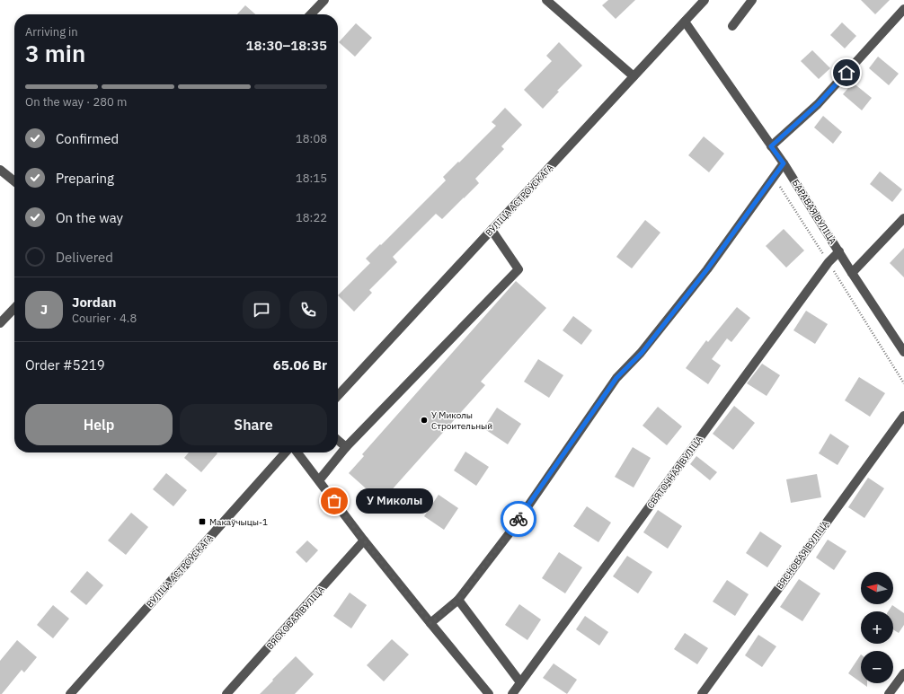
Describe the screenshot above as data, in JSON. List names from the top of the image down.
{
  "streets": {
    "street": [
      "ВУЛІЦА АСТРОЎСКАГА",
      "БАРАВАЯ ВУЛІЦА",
      "СВЯТОЧНАЯ ВУЛІЦА",
      "ВЯСНОВАЯ ВУЛІЦА",
      "ВЯСКОВАЯ ВУЛІЦА"
    ]
  },
  "crossings": [
    ["ВУЛІЦА АСТРОЎСКАГА", "БАРАВАЯ ВУЛІЦА"],
    ["БАРАВАЯ ВУЛІЦА", "СВЯТОЧНАЯ ВУЛІЦА"]
  ],
  "places": {
    "other": ["У Миколы Строительный", "У Миколы"],
    "transit": ["Макаўчыцы-1"]
  },
  "north": "left",
  "page": {
    "heading": ["3 min", "Arriving in", "18:30–18:35"],
    "panel": [
      "Jordan",
      "Courier · 4.8",
      "Order #5219",
      "65.06 Br"
    ],
    "bar": "On the way · 280 m",
    "list": [
      ["Confirmed", "18:08"],
      ["Preparing", "18:15"],
      ["On the way", "18:22"],
      "Delivered"
    ],
    "round": "J",
    "buttons": ["Help", "Share"],
    "bubble": "У Миколы",
    "map_buttons": ["+", "−"]
  }
}
